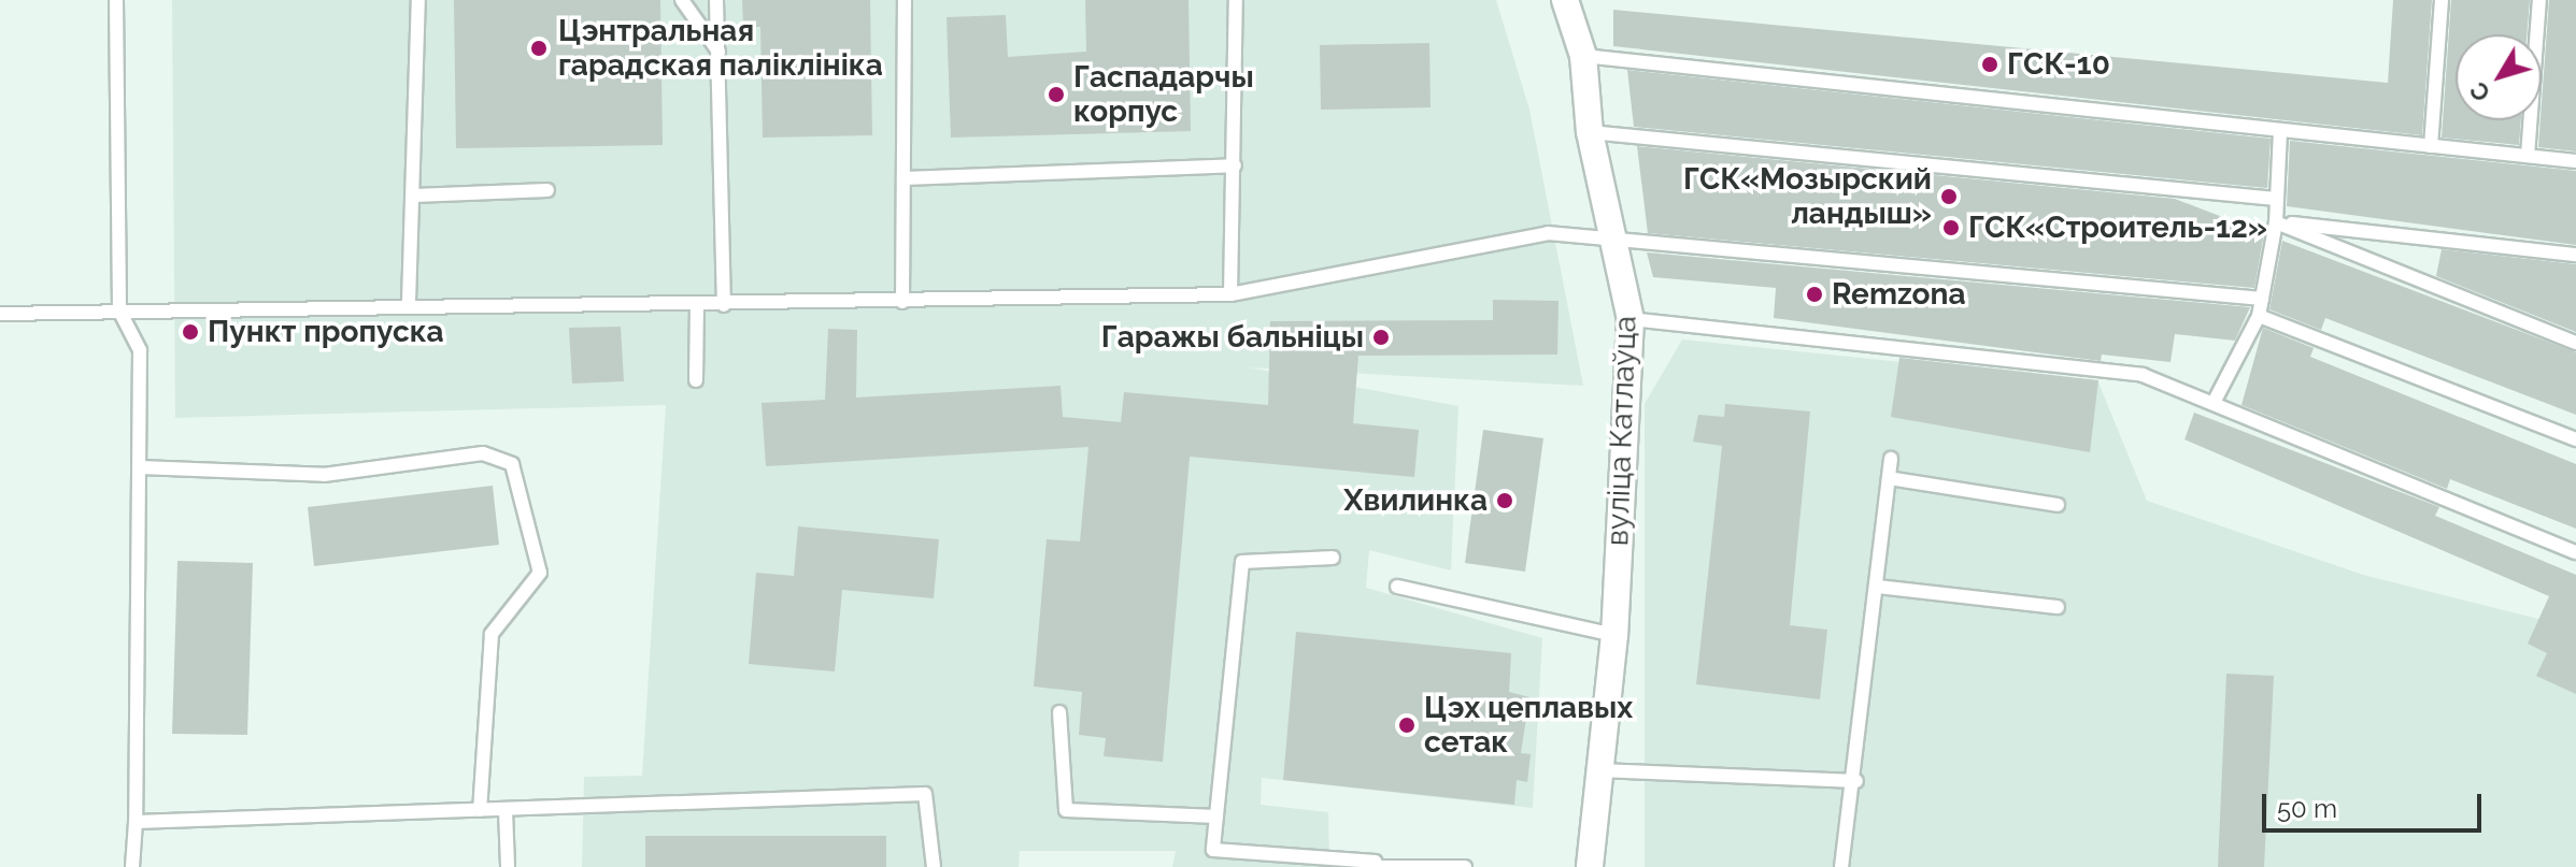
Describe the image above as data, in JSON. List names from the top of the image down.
{
  "streets": {
    "street": ["вуліца Катлаўца"]
  },
  "places": [
    "Цэнтральная гарадская паліклініка",
    "ГСК-10",
    "Гаспадарчы корпус",
    "ГСК«Мозырский ландыш»",
    "ГСК«Строитель-12»",
    "Remzona",
    "Пункт пропуска",
    "Гаражы бальніцы",
    "Хвилинка",
    "Цэх цеплавых сетак"
  ],
  "scale_bar": "50 m",
  "north": "bottom left"
}
